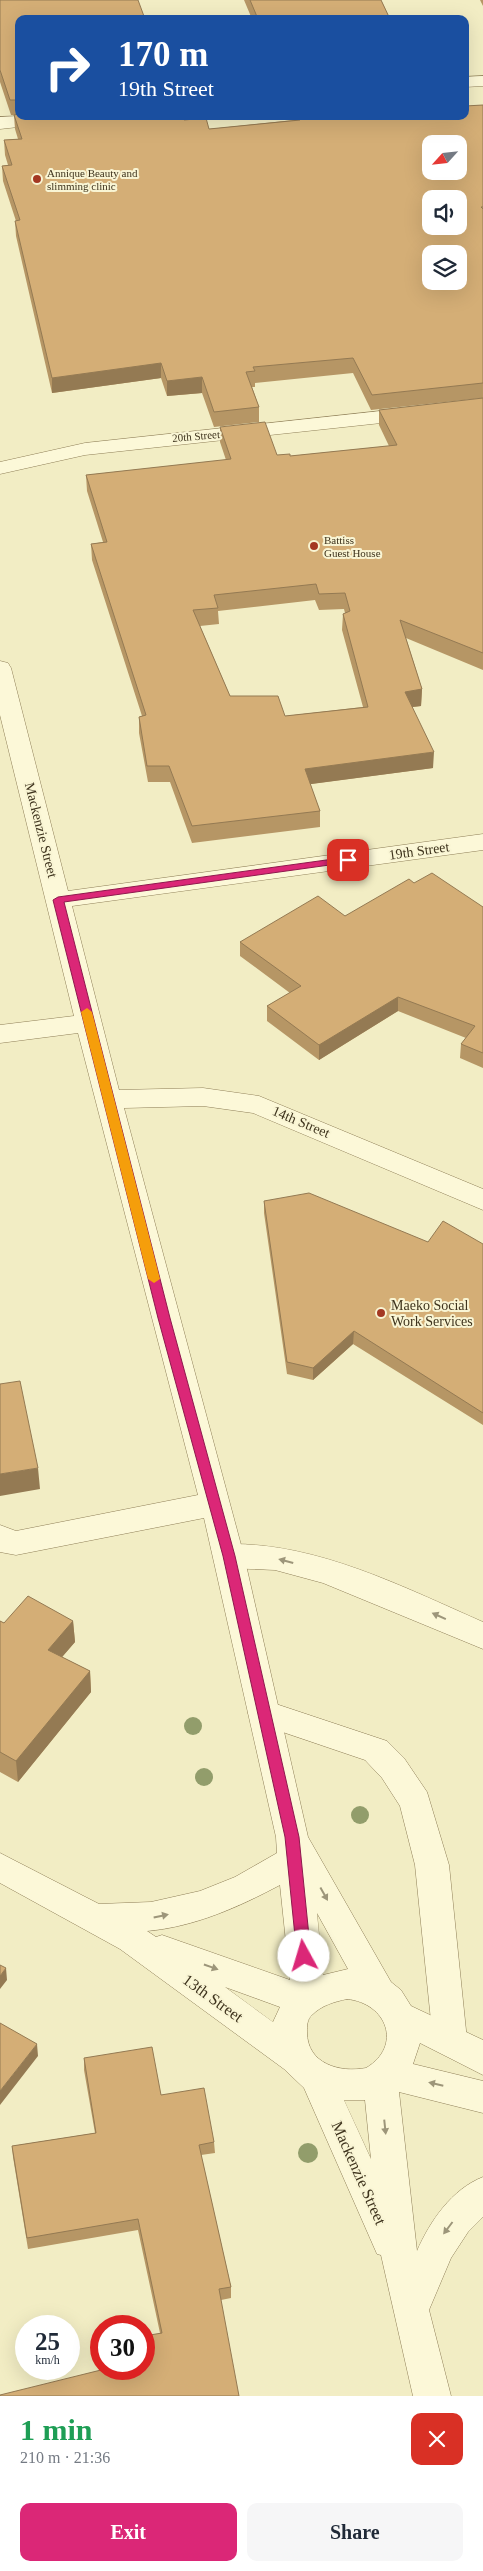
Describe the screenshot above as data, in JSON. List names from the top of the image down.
{
  "streets": {
    "street": [
      "20th Street",
      "Mackenzie Street",
      "19th Street",
      "14th Street",
      "13th Street"
    ]
  },
  "crossings": [
    ["Mackenzie Street", "19th Street"],
    ["Mackenzie Street", "14th Street"],
    ["Mackenzie Street", "13th Street"]
  ],
  "places": ["Annique Beauty and slimming clinic", "Battiss Guest House", "Maeko Social Work Services"],
  "north": "bottom left",
  "page": {
    "turn": ["170 m", "19th Street"],
    "speed": "25 km/h",
    "limit": "30",
    "heading": ["1 min", "210 m · 21:36"],
    "buttons": ["Exit", "Share"]
  }
}
